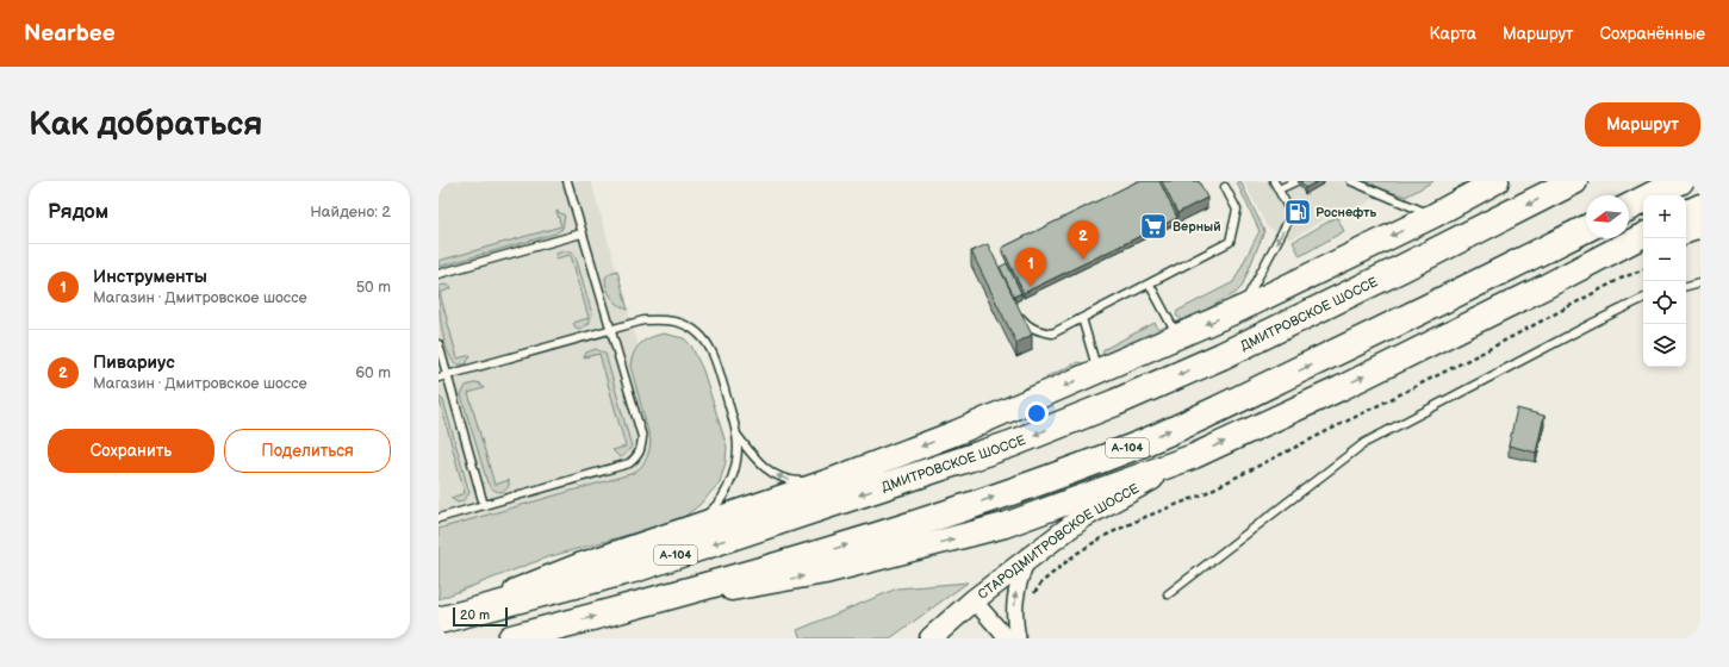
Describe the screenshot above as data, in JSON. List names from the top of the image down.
{
  "streets": {
    "highway": ["ДМИТРОВСКОЕ ШОССЕ", "А-104"],
    "street": ["СТАРОДМИТРОВСКОЕ ШОССЕ"]
  },
  "places": {
    "fuel station": ["Роснефть"],
    "supermarket": ["Верный"]
  },
  "scale_bar": "20 m",
  "north": "left",
  "page": {
    "header": "Nearbee",
    "nav": ["Карта", "Маршрут", "Сохранённые"],
    "buttons": [
      "Маршрут",
      ["Сохранить", "Поделиться"]
    ],
    "title": "Как добраться",
    "heading": ["Рядом", "Найдено: 2"],
    "map_buttons": ["+", "−"],
    "pins": ["2", "1"],
    "list": [
      {
        "mark": "1",
        "name": "Инструменты",
        "note": "Магазин · Дмитровское шоссе",
        "value": "50 m"
      },
      {
        "mark": "2",
        "name": "Пивариус",
        "note": "Магазин · Дмитровское шоссе",
        "value": "60 m"
      }
    ],
    "scale": "20 m"
  }
}
